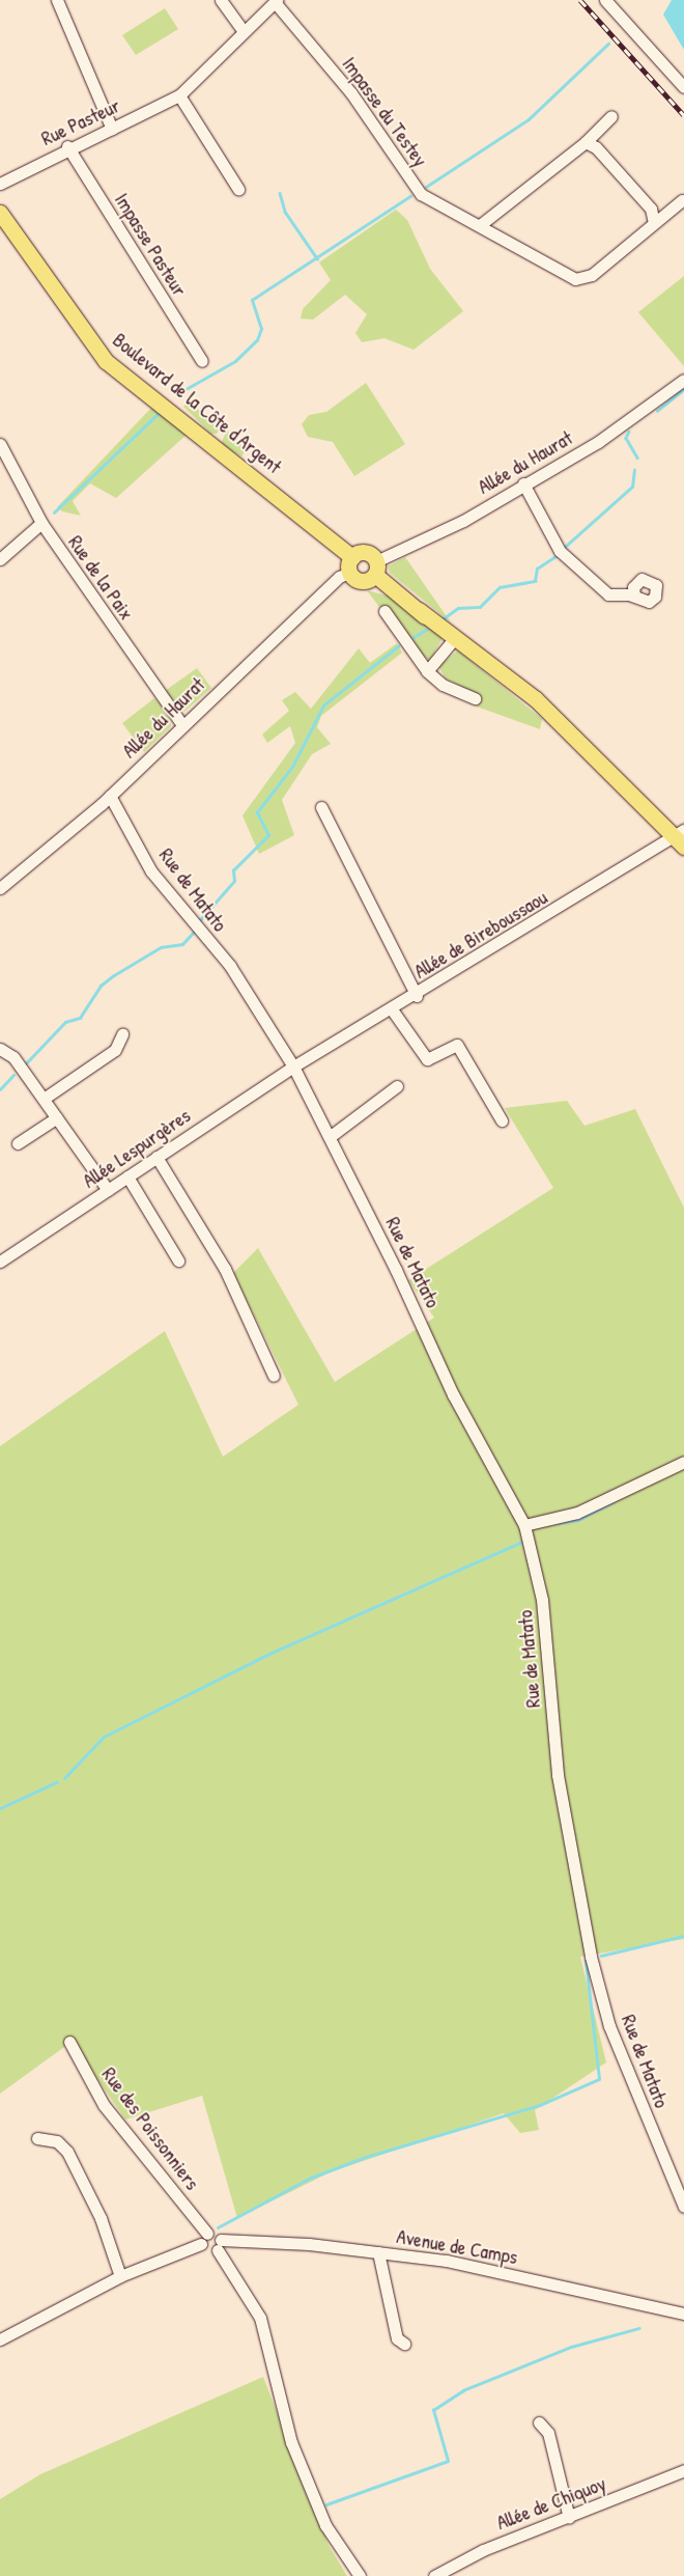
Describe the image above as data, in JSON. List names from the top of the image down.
{
  "streets": {
    "main road": ["Boulevard de la Côte d'Argent"],
    "street": [
      "Impasse du Testey",
      "Rue Pasteur",
      "Impasse Pasteur",
      "Allée du Haurat",
      "Rue de la Paix",
      "Rue de Matato",
      "Allée de Bireboussaou",
      "Allée Lespurgères",
      "Rue des Poissonniers",
      "Avenue de Camps",
      "Allée de Chiquoy"
    ]
  },
  "crossings": [
    ["Impasse du Testey", "Rue Pasteur"],
    ["Rue Pasteur", "Impasse Pasteur"],
    ["Boulevard de la Côte d'Argent", "Allée du Haurat"],
    ["Allée du Haurat", "Rue de la Paix"],
    ["Allée du Haurat", "Rue de Matato"],
    ["Rue de Matato", "Allée de Bireboussaou"],
    ["Rue de Matato", "Allée Lespurgères"],
    ["Allée de Bireboussaou", "Allée Lespurgères"]
  ]
}
